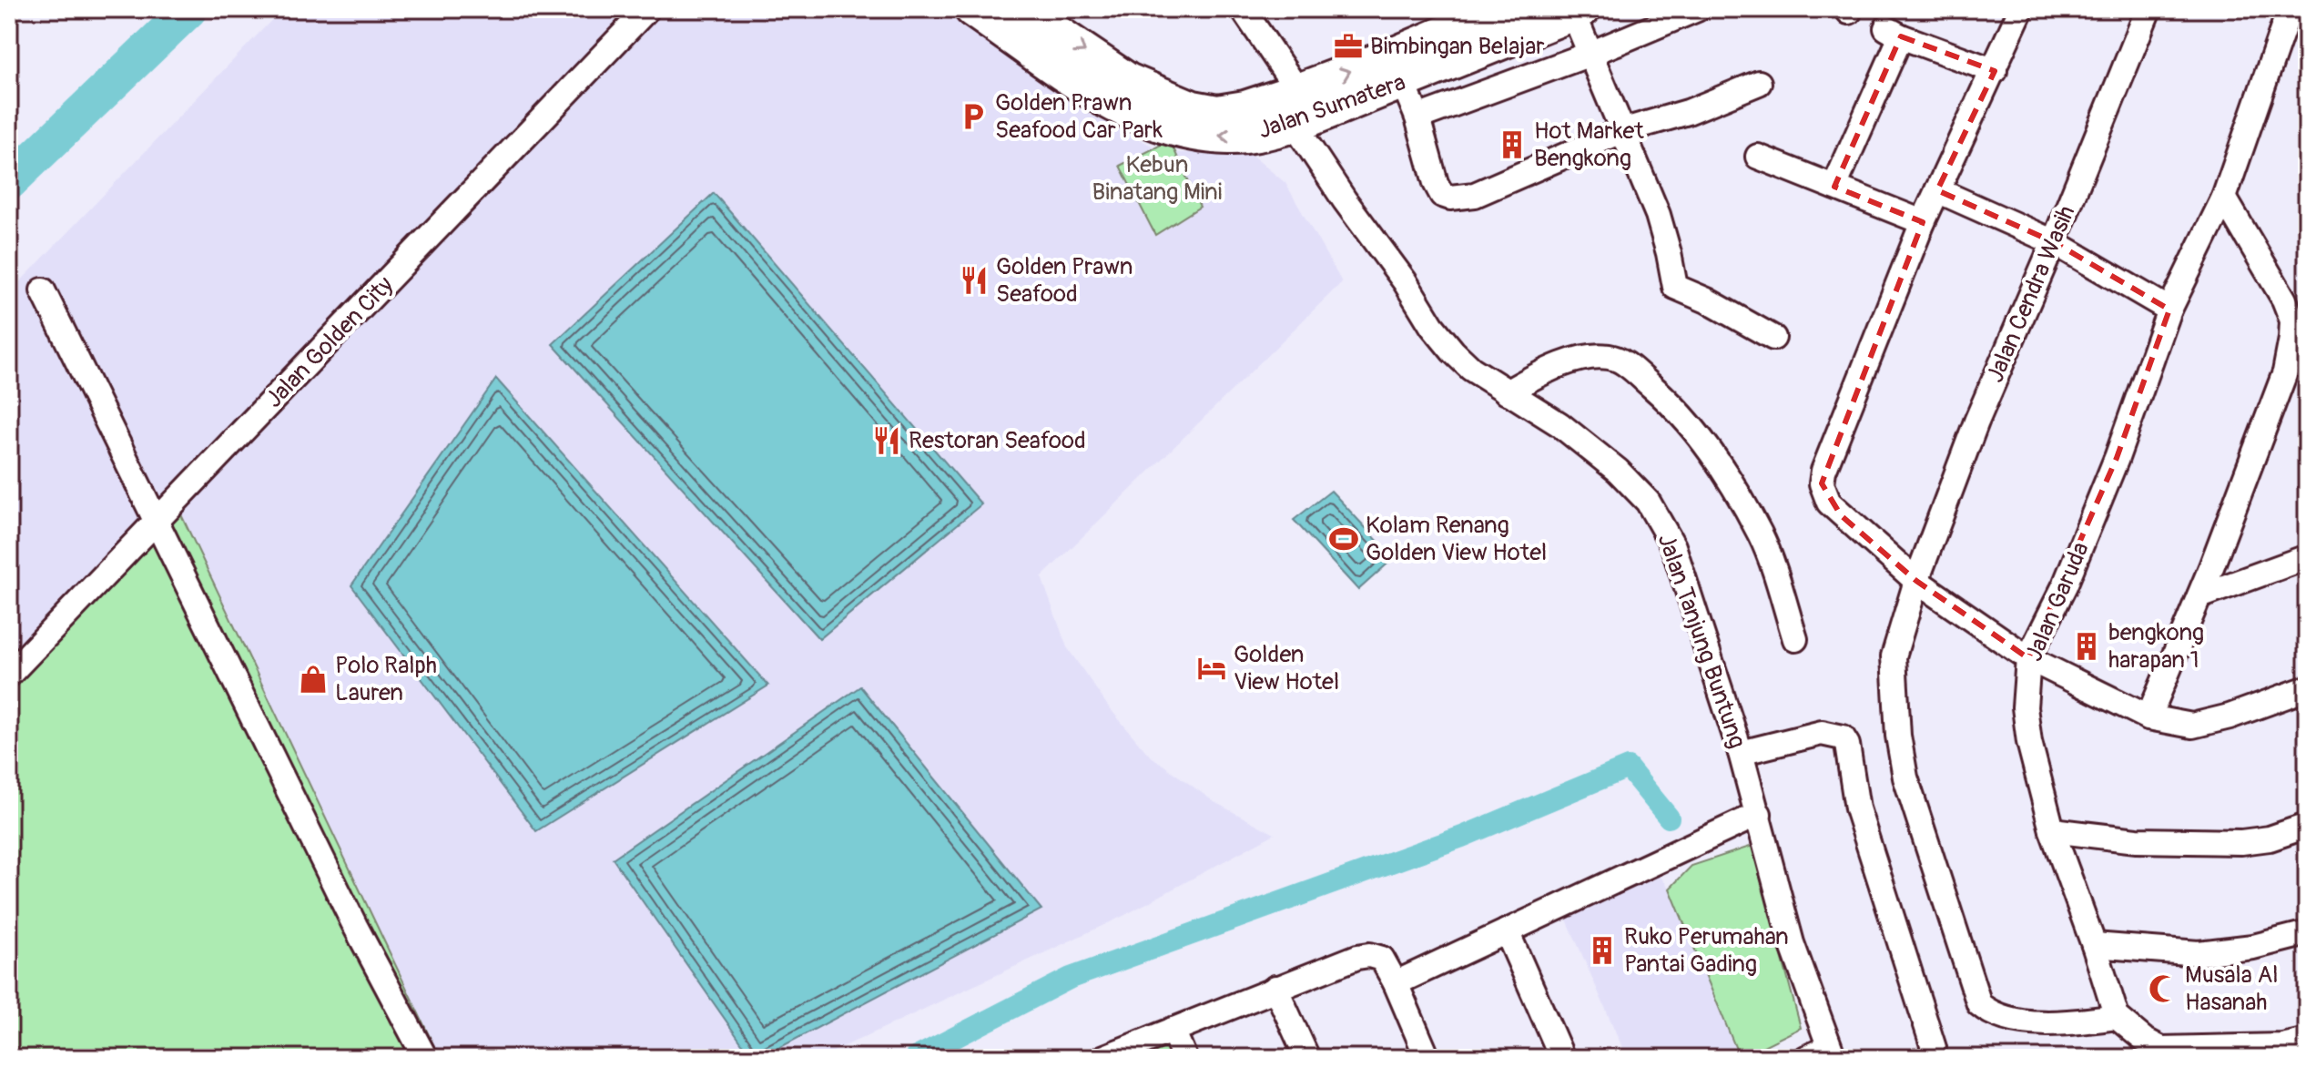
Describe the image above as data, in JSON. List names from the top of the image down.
{
  "streets": {
    "main road": ["Jalan Sumatera"],
    "street": [
      "Jalan Cendra Wasih",
      "Jalan Golden City",
      "Jalan Garuda",
      "Jalan Tanjung Buntung"
    ]
  },
  "crossings": [
    ["Jalan Sumatera", "Jalan Tanjung Buntung"],
    ["Jalan Cendra Wasih", "Jalan Garuda"]
  ],
  "parks": ["Kebun Binatang Mini"],
  "places": {
    "office": ["Bimbingan Belajar"],
    "parking": ["Golden Prawn Seafood Car Park"],
    "building": ["Hot Market Bengkong", "bengkong harapan 1", "Ruko Perumahan Pantai Gading"],
    "restaurant": ["Golden Prawn Seafood", "Restoran Seafood"],
    "sports": ["Kolam Renang Golden View Hotel"],
    "hotel": ["Golden View Hotel"],
    "shop": ["Polo Ralph Lauren"],
    "mosque": ["Musala Al Hasanah"]
  }
}
